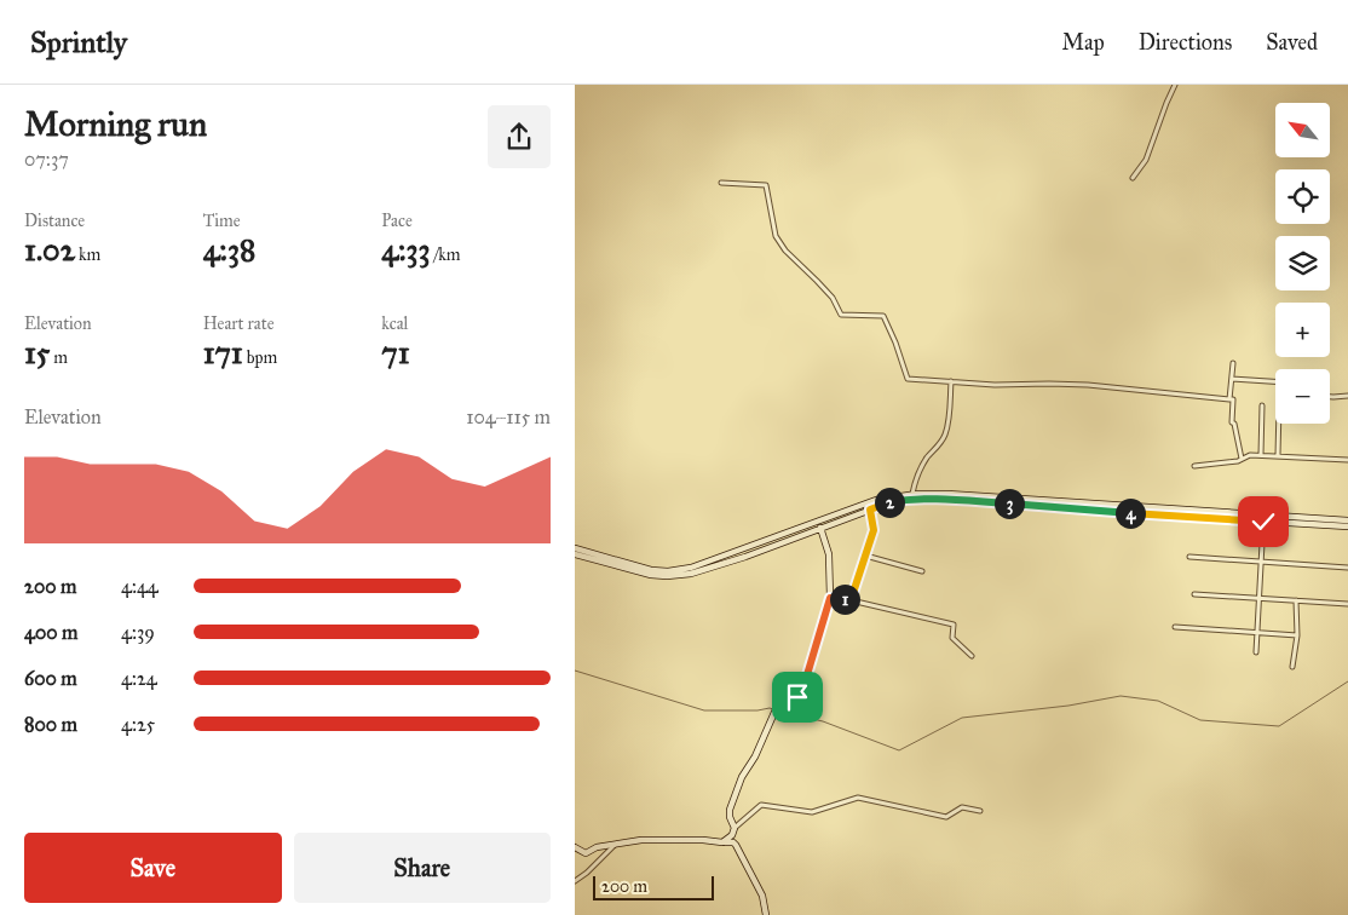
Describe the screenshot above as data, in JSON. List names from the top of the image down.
{
  "scale_bar": "200 m",
  "north": "top left",
  "page": {
    "header": "Sprintly",
    "nav": ["Map", "Directions", "Saved"],
    "heading": ["Morning run", "07:37"],
    "map_buttons": ["+", "−"],
    "stats": [
      ["Distance", "1.02 km"],
      ["Time", "4:38"],
      ["Pace", "4:33 /km"],
      ["Elevation", "15 m"],
      ["Heart rate", "171 bpm"],
      ["kcal", "71"]
    ],
    "chart": ["Elevation", "104–115 m"],
    "pins": [
      "2",
      "3",
      "4",
      "1"
    ],
    "list": [
      {
        "name": "200 m",
        "note": "4:44"
      },
      {
        "name": "400 m",
        "note": "4:39"
      },
      {
        "name": "600 m",
        "note": "4:24"
      },
      {
        "name": "800 m",
        "note": "4:25"
      }
    ],
    "buttons": ["Save", "Share"],
    "scale": "200 m"
  }
}
